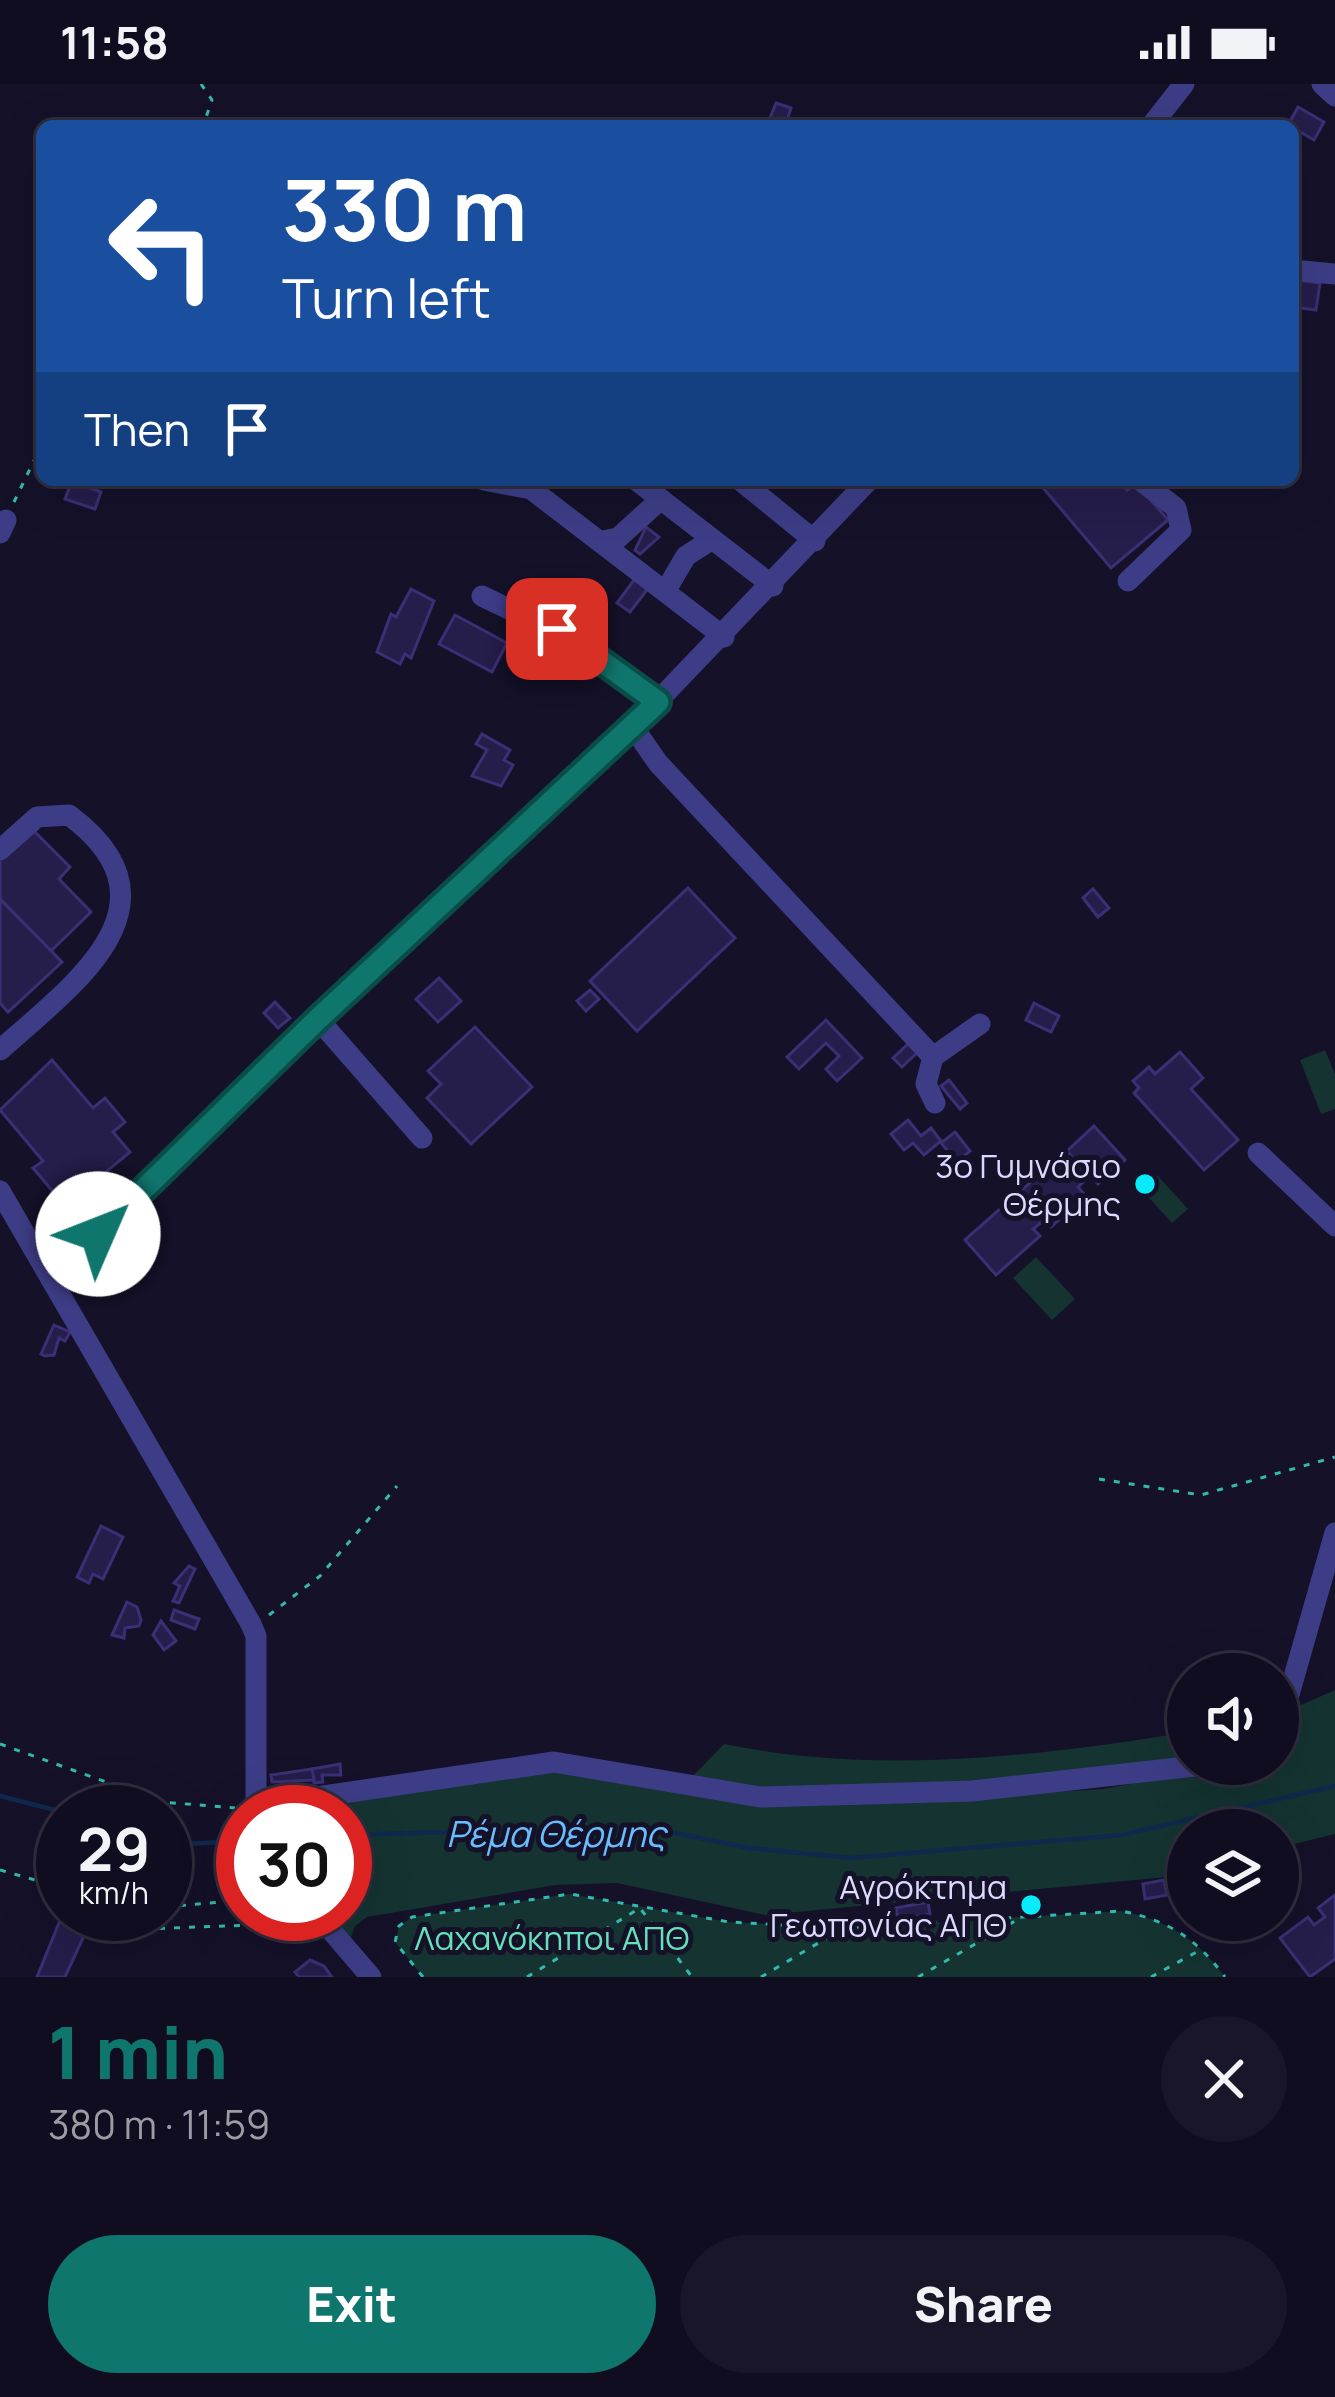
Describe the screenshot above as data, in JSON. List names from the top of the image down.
{
  "water": ["Ρέμα Θέρμης"],
  "parks": ["Λαχανόκηποι ΑΠΘ"],
  "places": ["3ο Γυμνάσιο Θέρμης", "Αγρόκτημα Γεωπονίας ΑΠΘ"],
  "page": {
    "status": "11:58",
    "turn": ["330 m", "Turn left"],
    "then": "Then",
    "speed": "29 km/h",
    "limit": "30",
    "heading": ["1 min", "380 m · 11:59"],
    "buttons": ["Exit", "Share"]
  }
}
